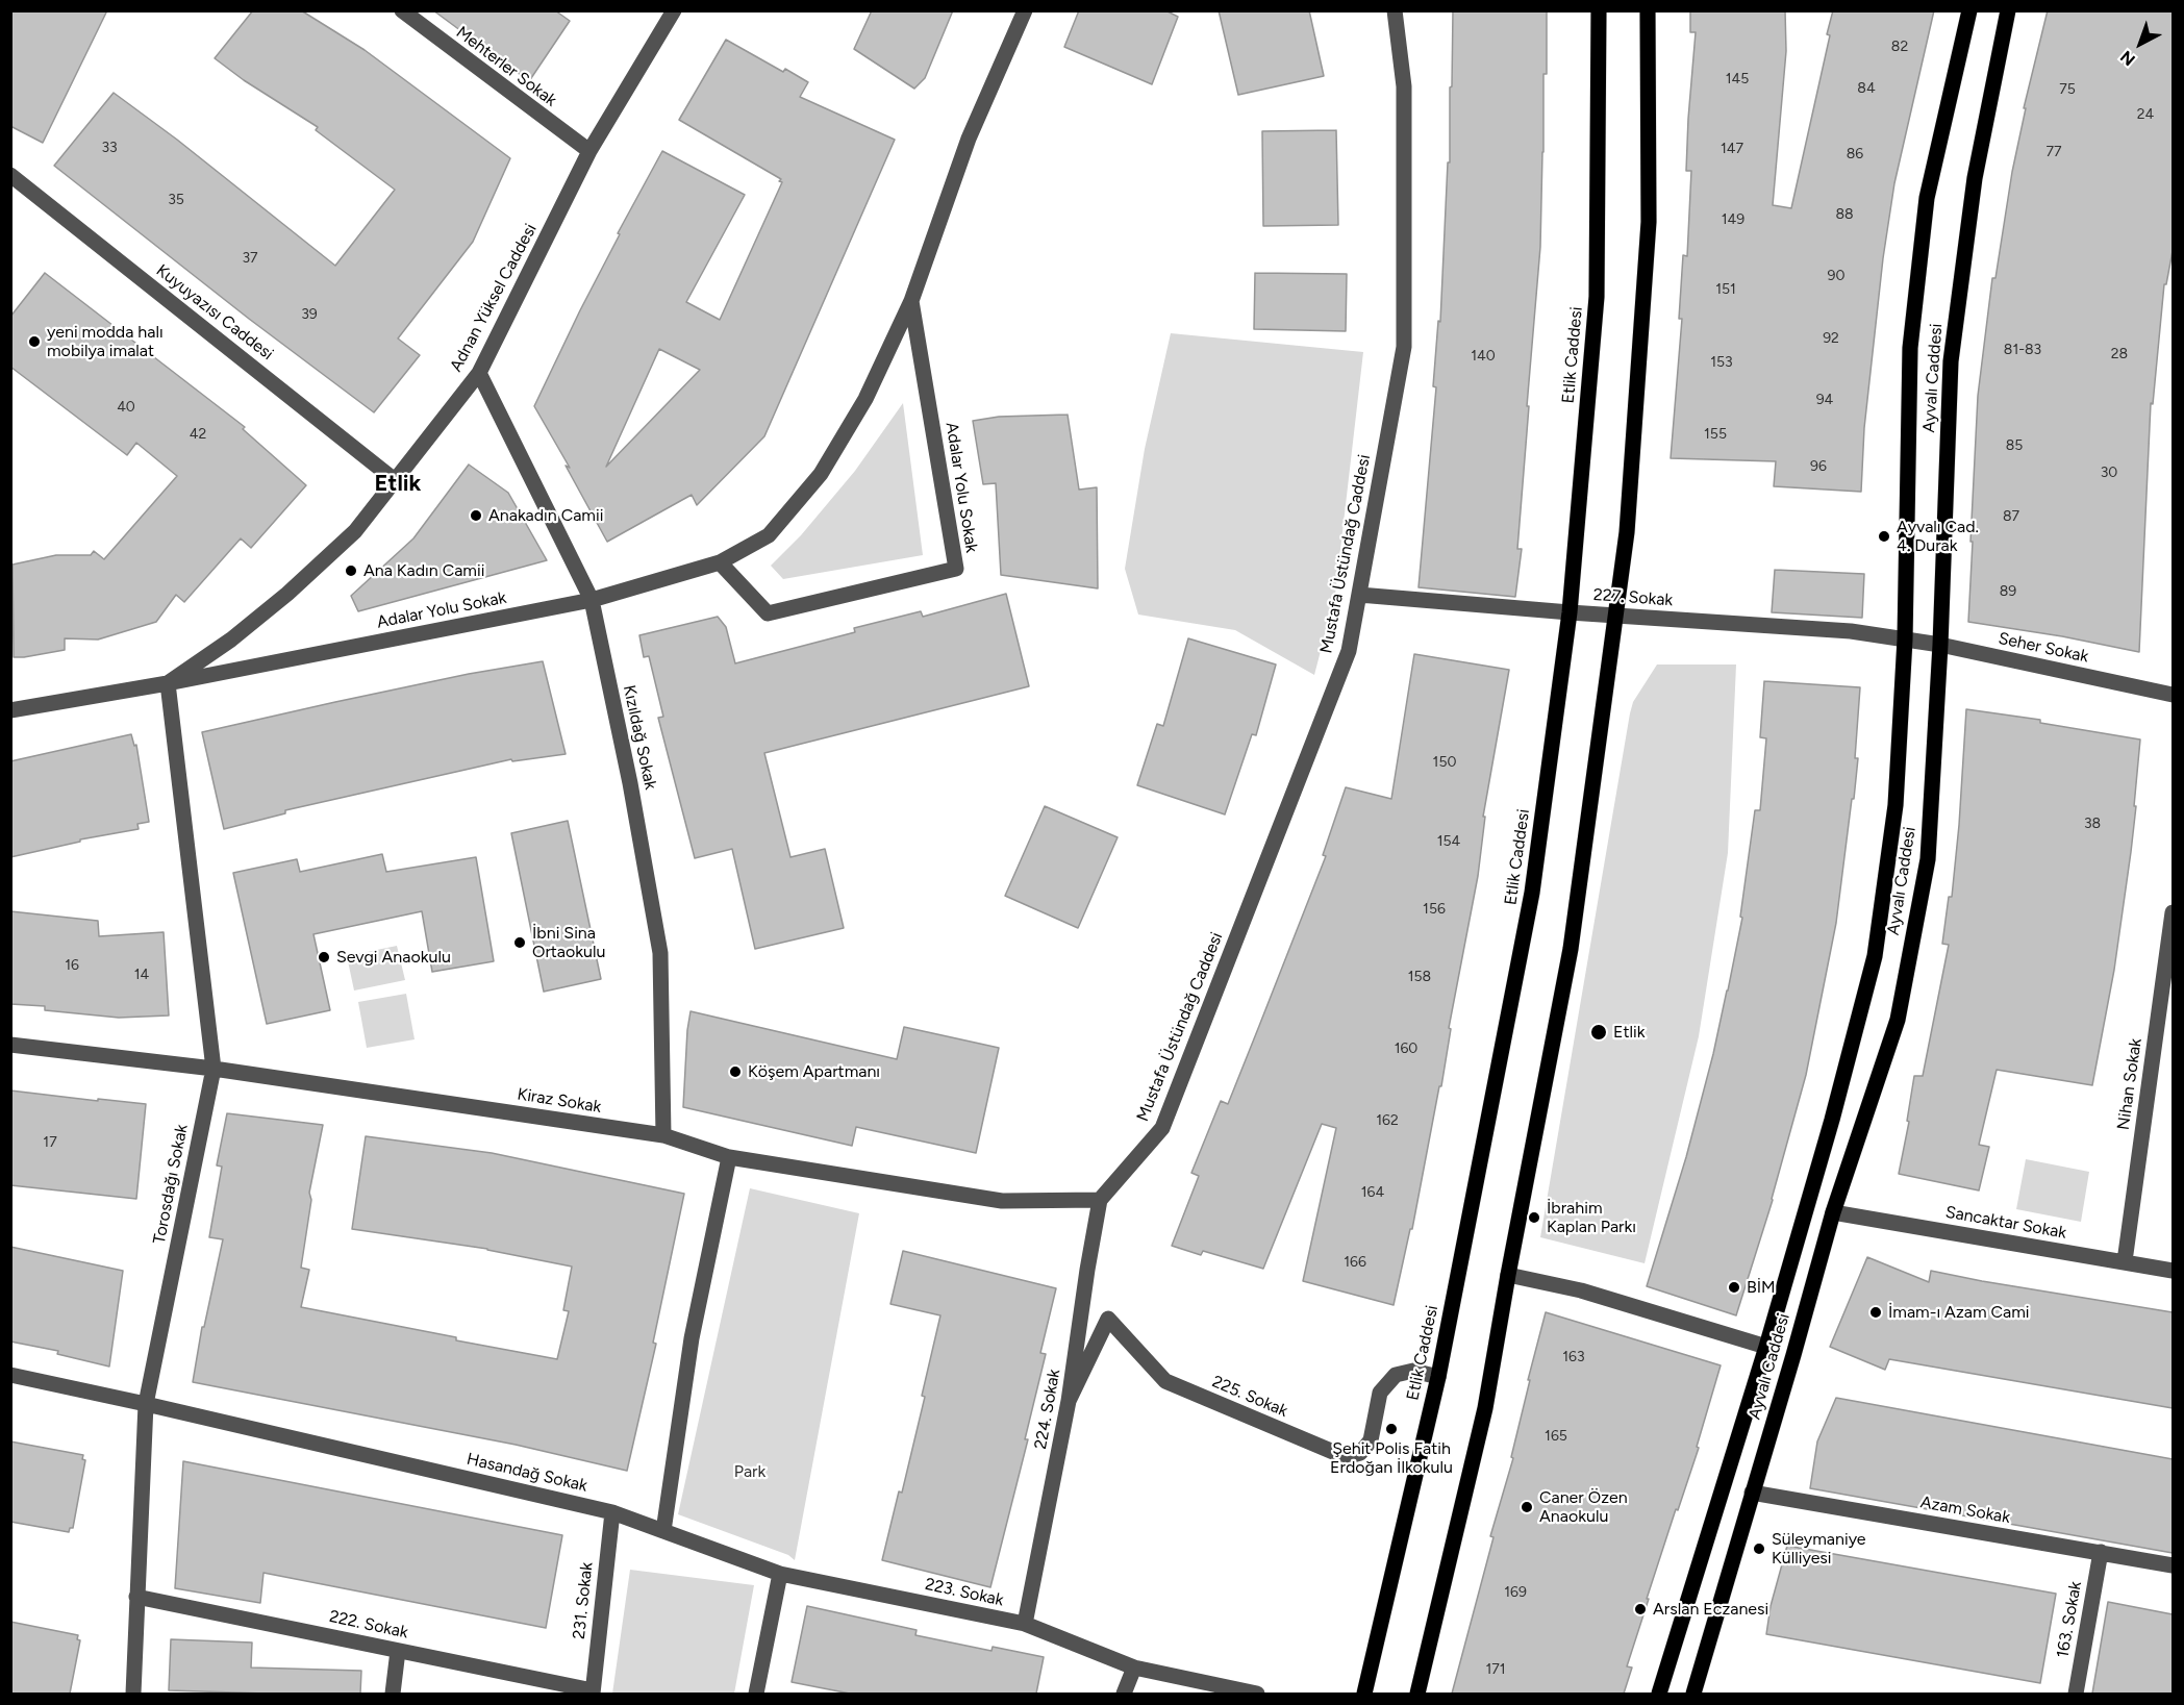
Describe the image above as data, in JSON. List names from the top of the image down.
{
  "streets": {
    "main road": ["Etlik Caddesi", "Ayvalı Caddesi"],
    "street": [
      "Mehterler Sokak",
      "Adnan Yüksel Caddesi",
      "Kuyuyazısı Caddesi",
      "Adalar Yolu Sokak",
      "Mustafa Üstündağ Caddesi",
      "227. Sokak",
      "Seher Sokak",
      "Kızıldağ Sokak",
      "Nihan Sokak",
      "Kiraz Sokak",
      "Torosdağı Sokak",
      "Sancaktar Sokak",
      "225. Sokak",
      "224. Sokak",
      "Hasandağ Sokak",
      "Azam Sokak",
      "223. Sokak",
      "231. Sokak",
      "163. Sokak",
      "222. Sokak"
    ]
  },
  "crossings": [
    ["Mehterler Sokak", "Adnan Yüksel Caddesi"],
    ["Adnan Yüksel Caddesi", "Kuyuyazısı Caddesi"],
    ["Adnan Yüksel Caddesi", "Adalar Yolu Sokak"],
    ["Adnan Yüksel Caddesi", "Kızıldağ Sokak"],
    ["Adnan Yüksel Caddesi", "Torosdağı Sokak"],
    ["Etlik Caddesi", "227. Sokak"],
    ["Etlik Caddesi", "225. Sokak"],
    ["Ayvalı Caddesi", "227. Sokak"],
    ["Ayvalı Caddesi", "Seher Sokak"],
    ["Ayvalı Caddesi", "Sancaktar Sokak"],
    ["Ayvalı Caddesi", "Azam Sokak"],
    ["Adalar Yolu Sokak", "Kızıldağ Sokak"],
    ["Adalar Yolu Sokak", "Torosdağı Sokak"],
    ["Mustafa Üstündağ Caddesi", "227. Sokak"],
    ["Mustafa Üstündağ Caddesi", "Kiraz Sokak"],
    ["Mustafa Üstündağ Caddesi", "224. Sokak"],
    ["227. Sokak", "Seher Sokak"],
    ["Kızıldağ Sokak", "Kiraz Sokak"],
    ["Nihan Sokak", "Sancaktar Sokak"],
    ["Kiraz Sokak", "Torosdağı Sokak"],
    ["Kiraz Sokak", "224. Sokak"],
    ["Torosdağı Sokak", "Hasandağ Sokak"],
    ["Torosdağı Sokak", "222. Sokak"],
    ["225. Sokak", "224. Sokak"],
    ["224. Sokak", "223. Sokak"],
    ["Hasandağ Sokak", "223. Sokak"],
    ["Hasandağ Sokak", "231. Sokak"],
    ["Azam Sokak", "163. Sokak"],
    ["231. Sokak", "222. Sokak"]
  ],
  "districts": ["Etlik"],
  "parks": ["Park"],
  "places": [
    "yeni modda halı mobilya imalat",
    "Anakadın Camii",
    "Ayvalı Cad. 4. Durak",
    "Ana Kadın Camii",
    "İbni Sina Ortaokulu",
    "Sevgi Anaokulu",
    "Etlik",
    "Köşem Apartmanı",
    "İbrahim Kaplan Parkı",
    "BİM",
    "İmam-ı Azam Cami",
    "Şehit Polis Fatih Erdoğan İlkokulu",
    "Caner Özen Anaokulu",
    "Süleymaniye Külliyesi",
    "Arslan Eczanesi"
  ],
  "house_numbers": [
    "82",
    "145",
    "84",
    "75",
    "24",
    "33",
    "147",
    "77",
    "86",
    "35",
    "88",
    "149",
    "37",
    "90",
    "151",
    "39",
    "92",
    "81-83",
    "28",
    "140",
    "153",
    "94",
    "40",
    "42",
    "155",
    "85",
    "96",
    "30",
    "87",
    "89",
    "150",
    "38",
    "154",
    "156",
    "16",
    "14",
    "158",
    "160",
    "162",
    "17",
    "164",
    "166",
    "163",
    "165",
    "169",
    "171"
  ],
  "north": "bottom left"
}
